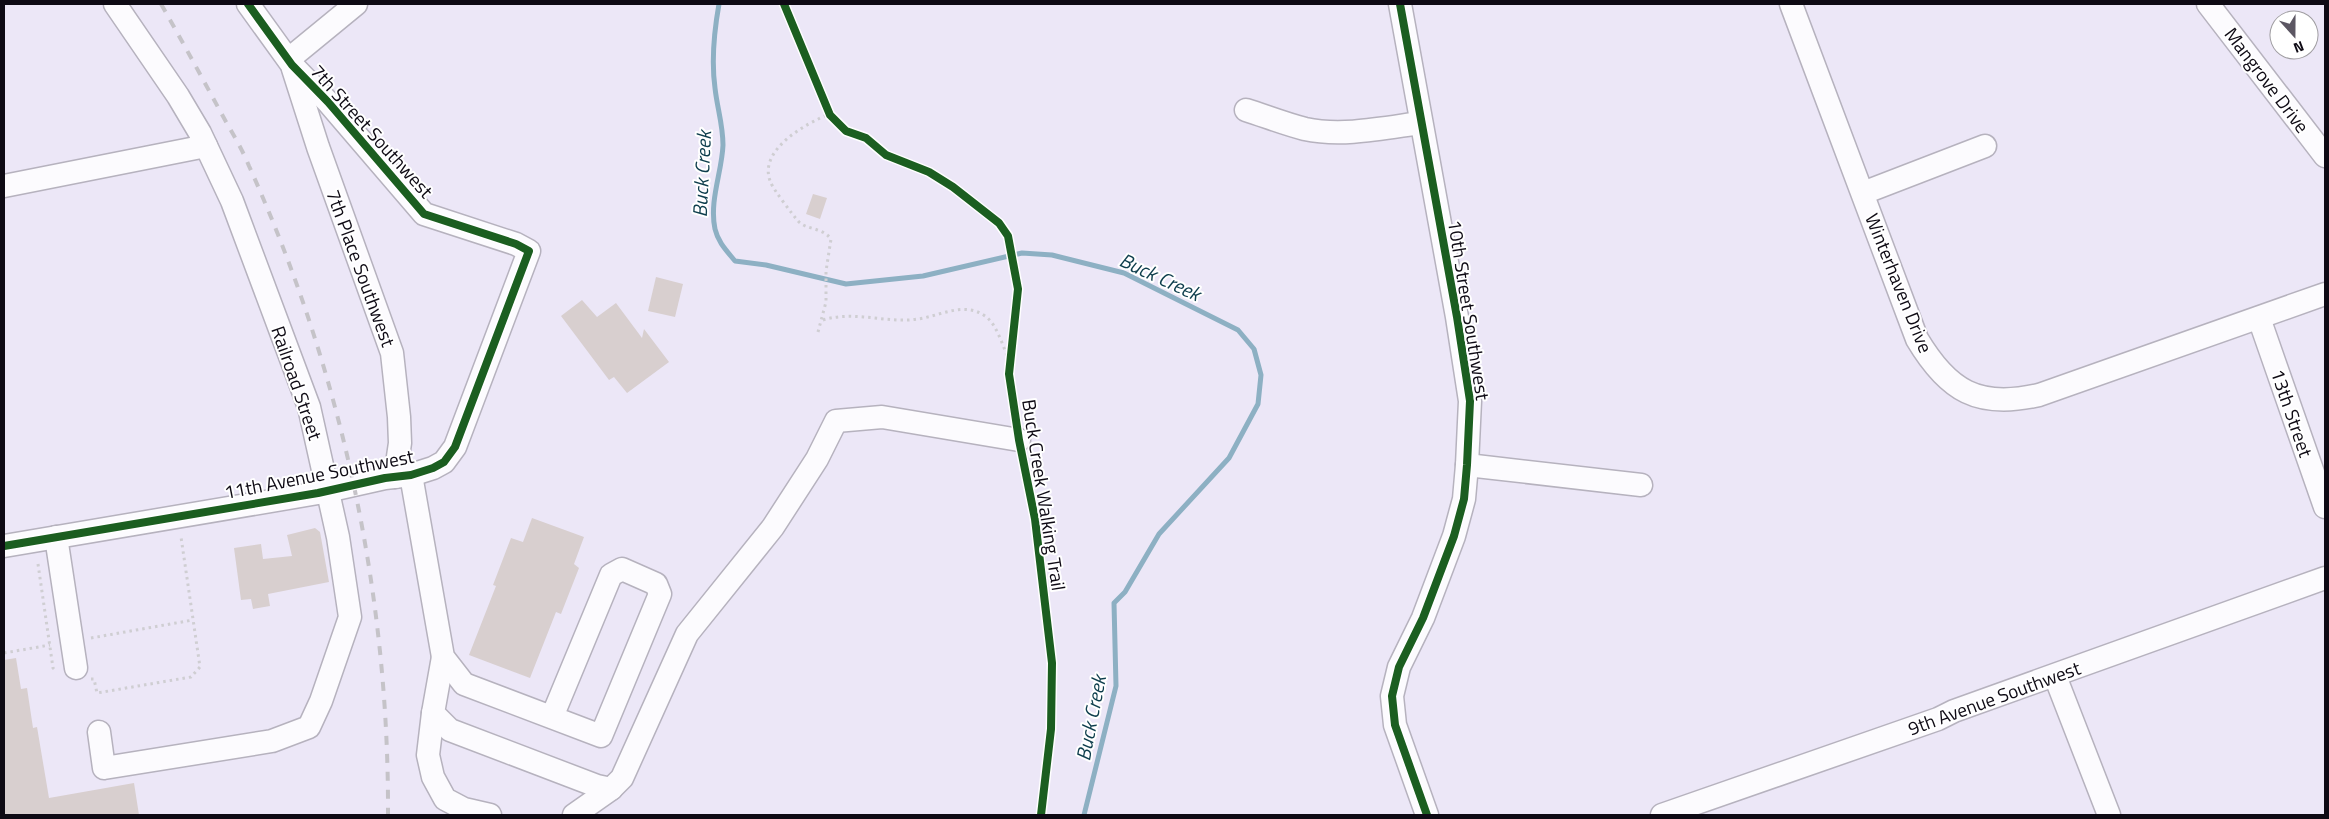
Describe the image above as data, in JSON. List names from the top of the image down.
{
  "streets": {
    "street": [
      "Mangrove Drive",
      "7th Street Southwest",
      "7th Place Southwest",
      "Winterhaven Drive",
      "10th Street Southwest",
      "Railroad Street",
      "13th Street",
      "11th Avenue Southwest",
      "9th Avenue Southwest"
    ],
    "cycle path": ["Buck Creek Walking Trail"]
  },
  "crossings": [
    ["7th Street Southwest", "7th Place Southwest"],
    ["7th Street Southwest", "11th Avenue Southwest"],
    ["7th Place Southwest", "11th Avenue Southwest"],
    ["Winterhaven Drive", "13th Street"],
    ["Railroad Street", "11th Avenue Southwest"]
  ],
  "water": ["Buck Creek"],
  "north": "bottom"
}
